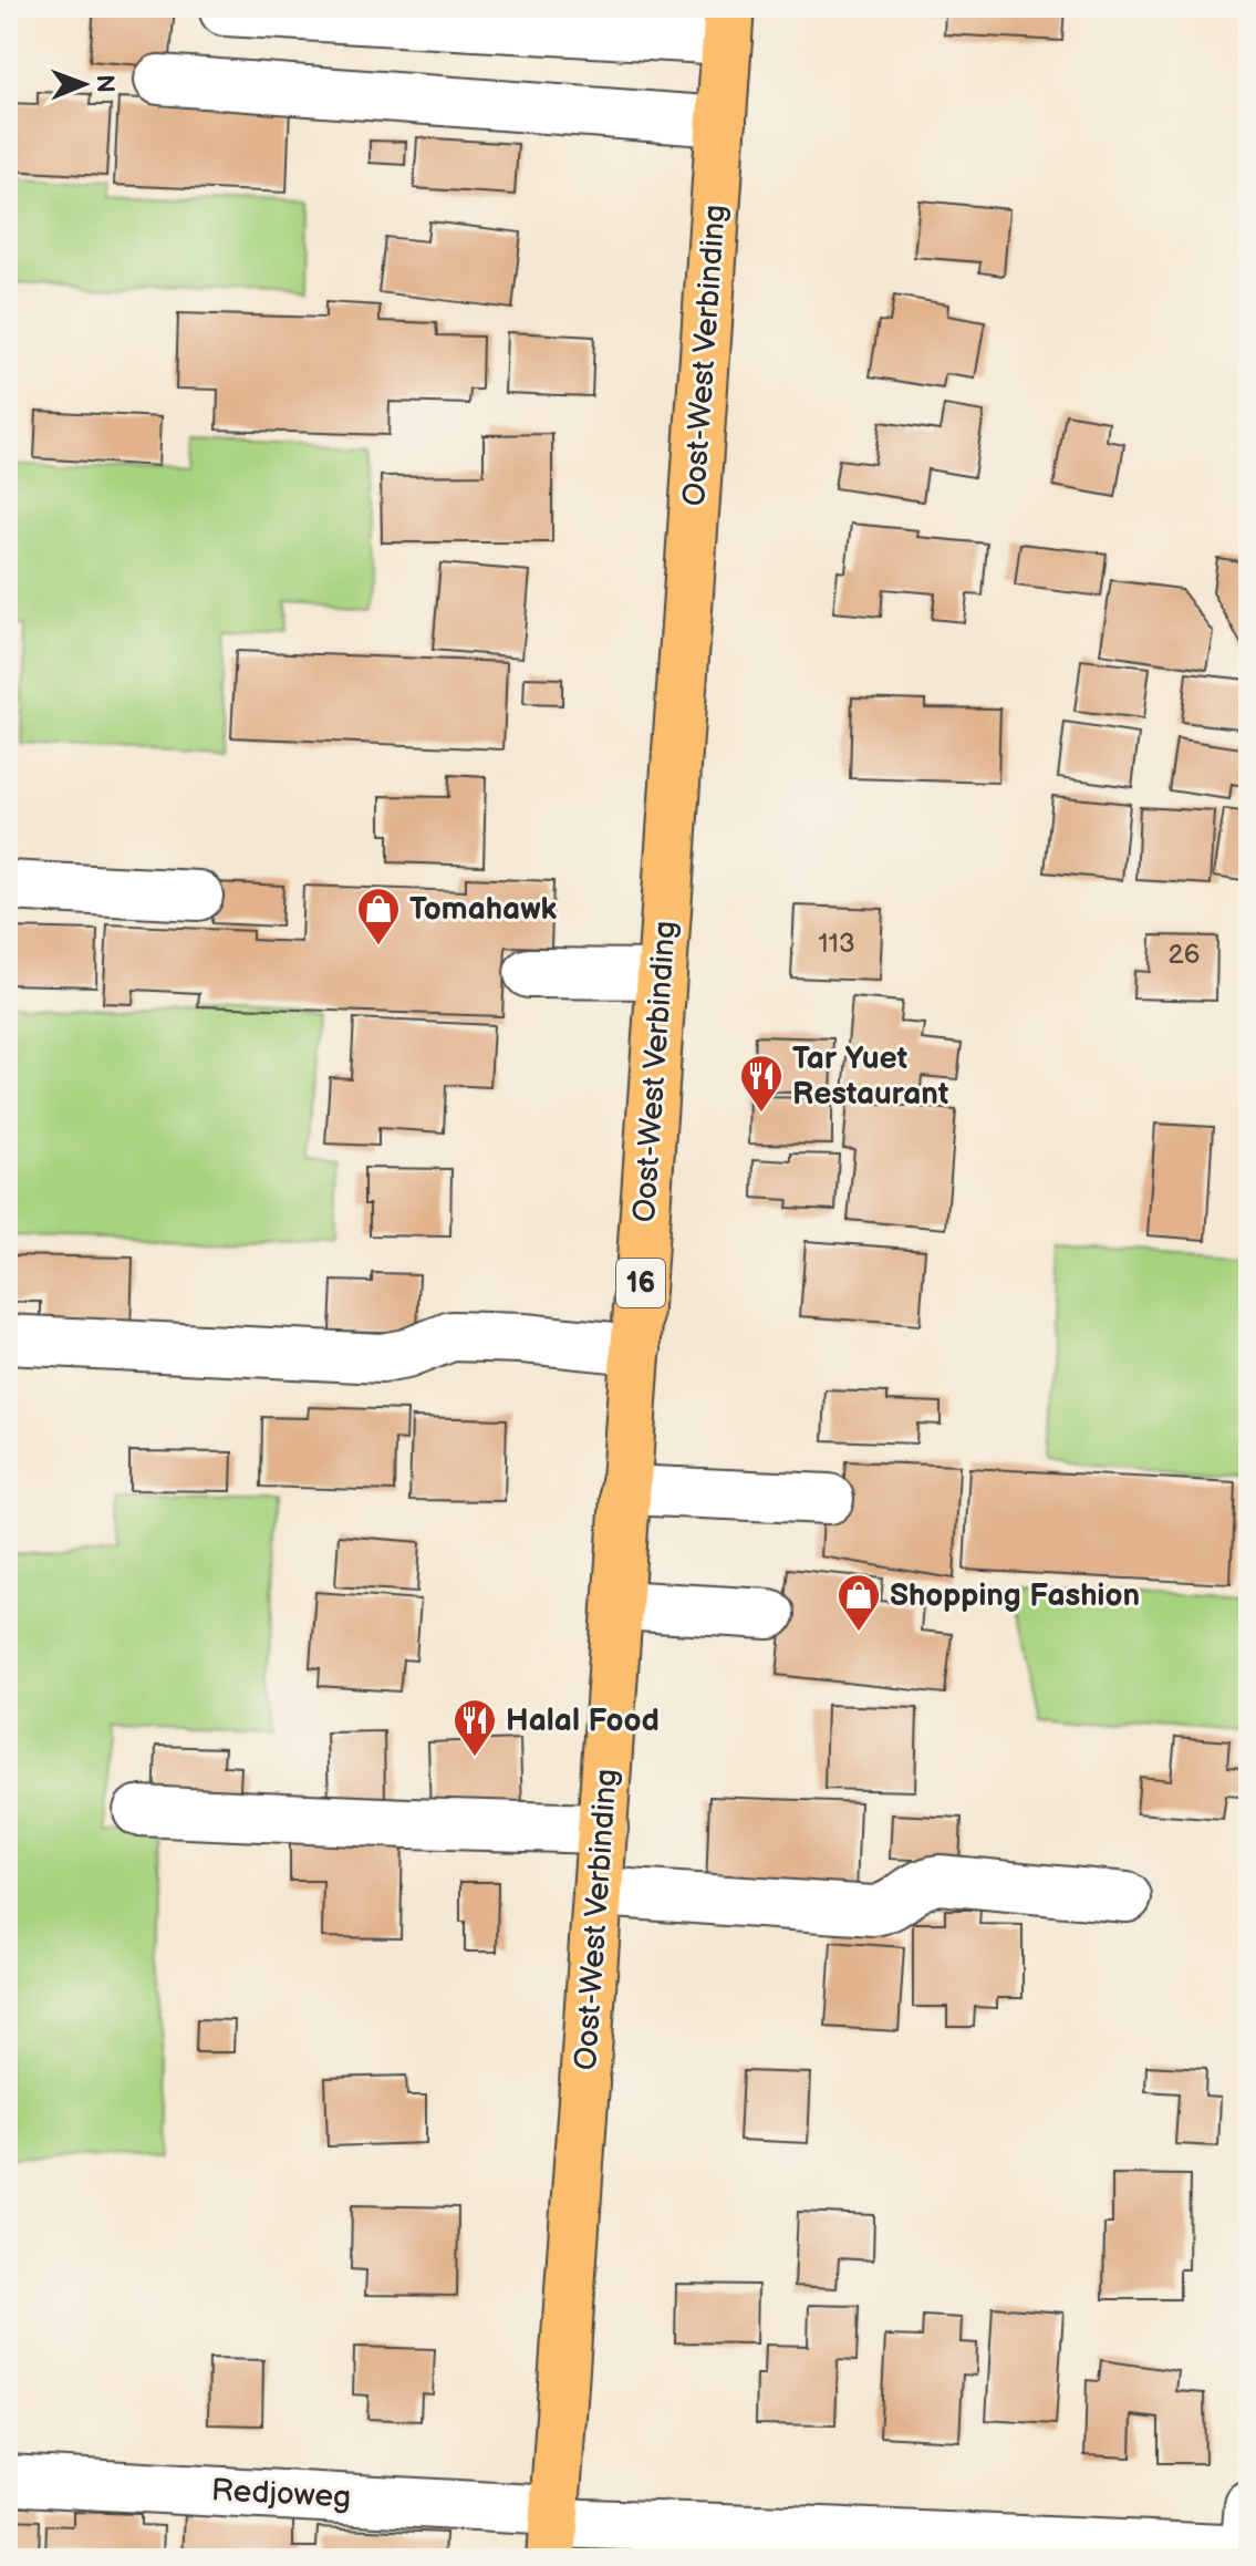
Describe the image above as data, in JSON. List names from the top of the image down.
{
  "streets": {
    "main road": ["Oost-West Verbinding", "16"],
    "street": ["Redjoweg"]
  },
  "crossings": [
    ["Oost-West Verbinding", "Redjoweg"]
  ],
  "places": {
    "shop": ["Tomahawk", "Shopping Fashion"],
    "restaurant": ["Tar Yuet Restaurant", "Halal Food"]
  },
  "house_numbers": ["113", "26"],
  "north": "right"
}
